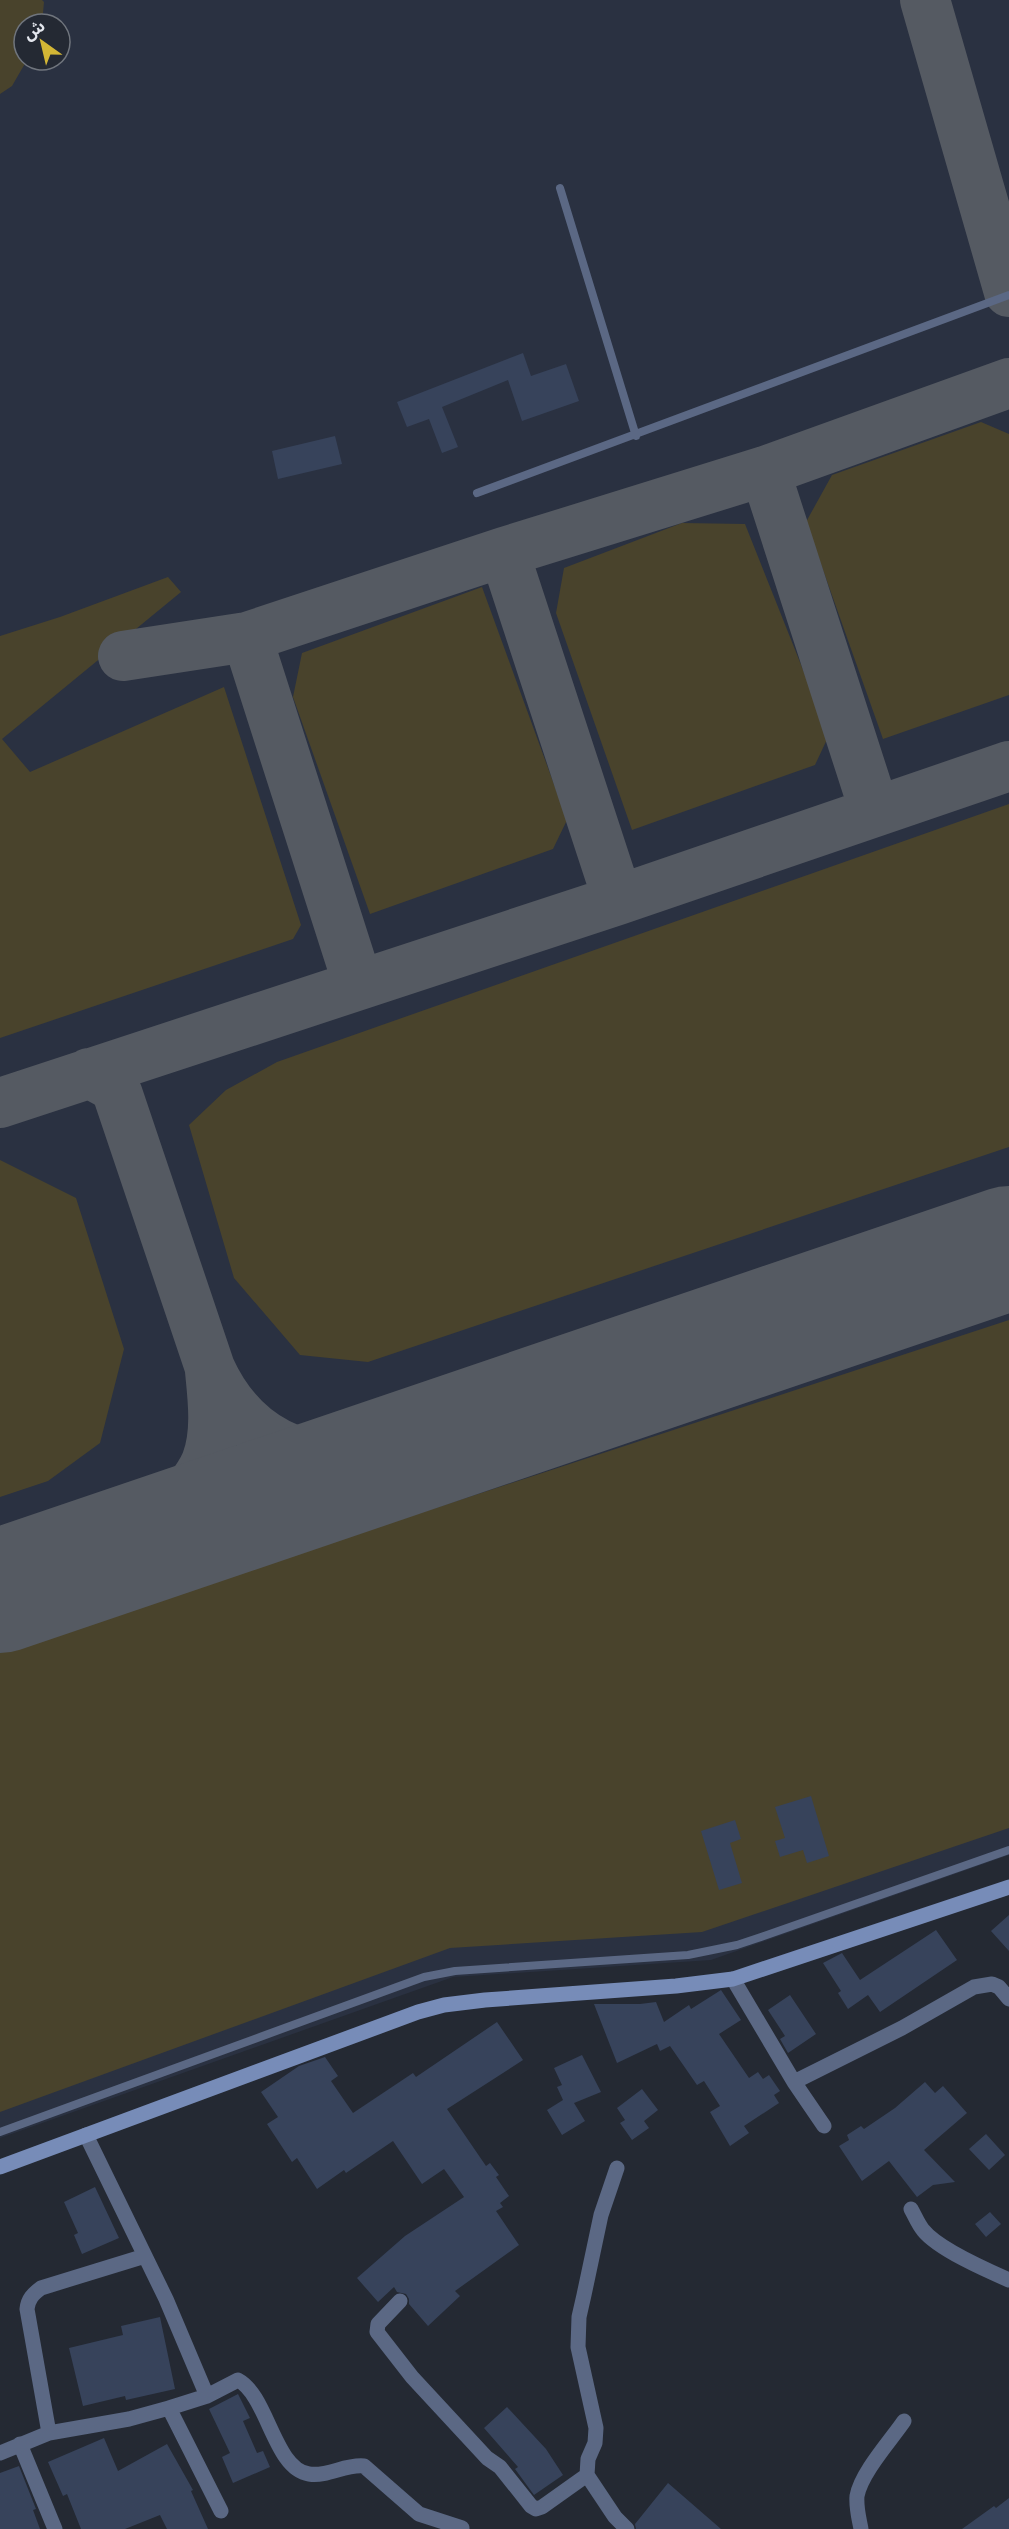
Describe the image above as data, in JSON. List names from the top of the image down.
{
  "north": "top left"
}
